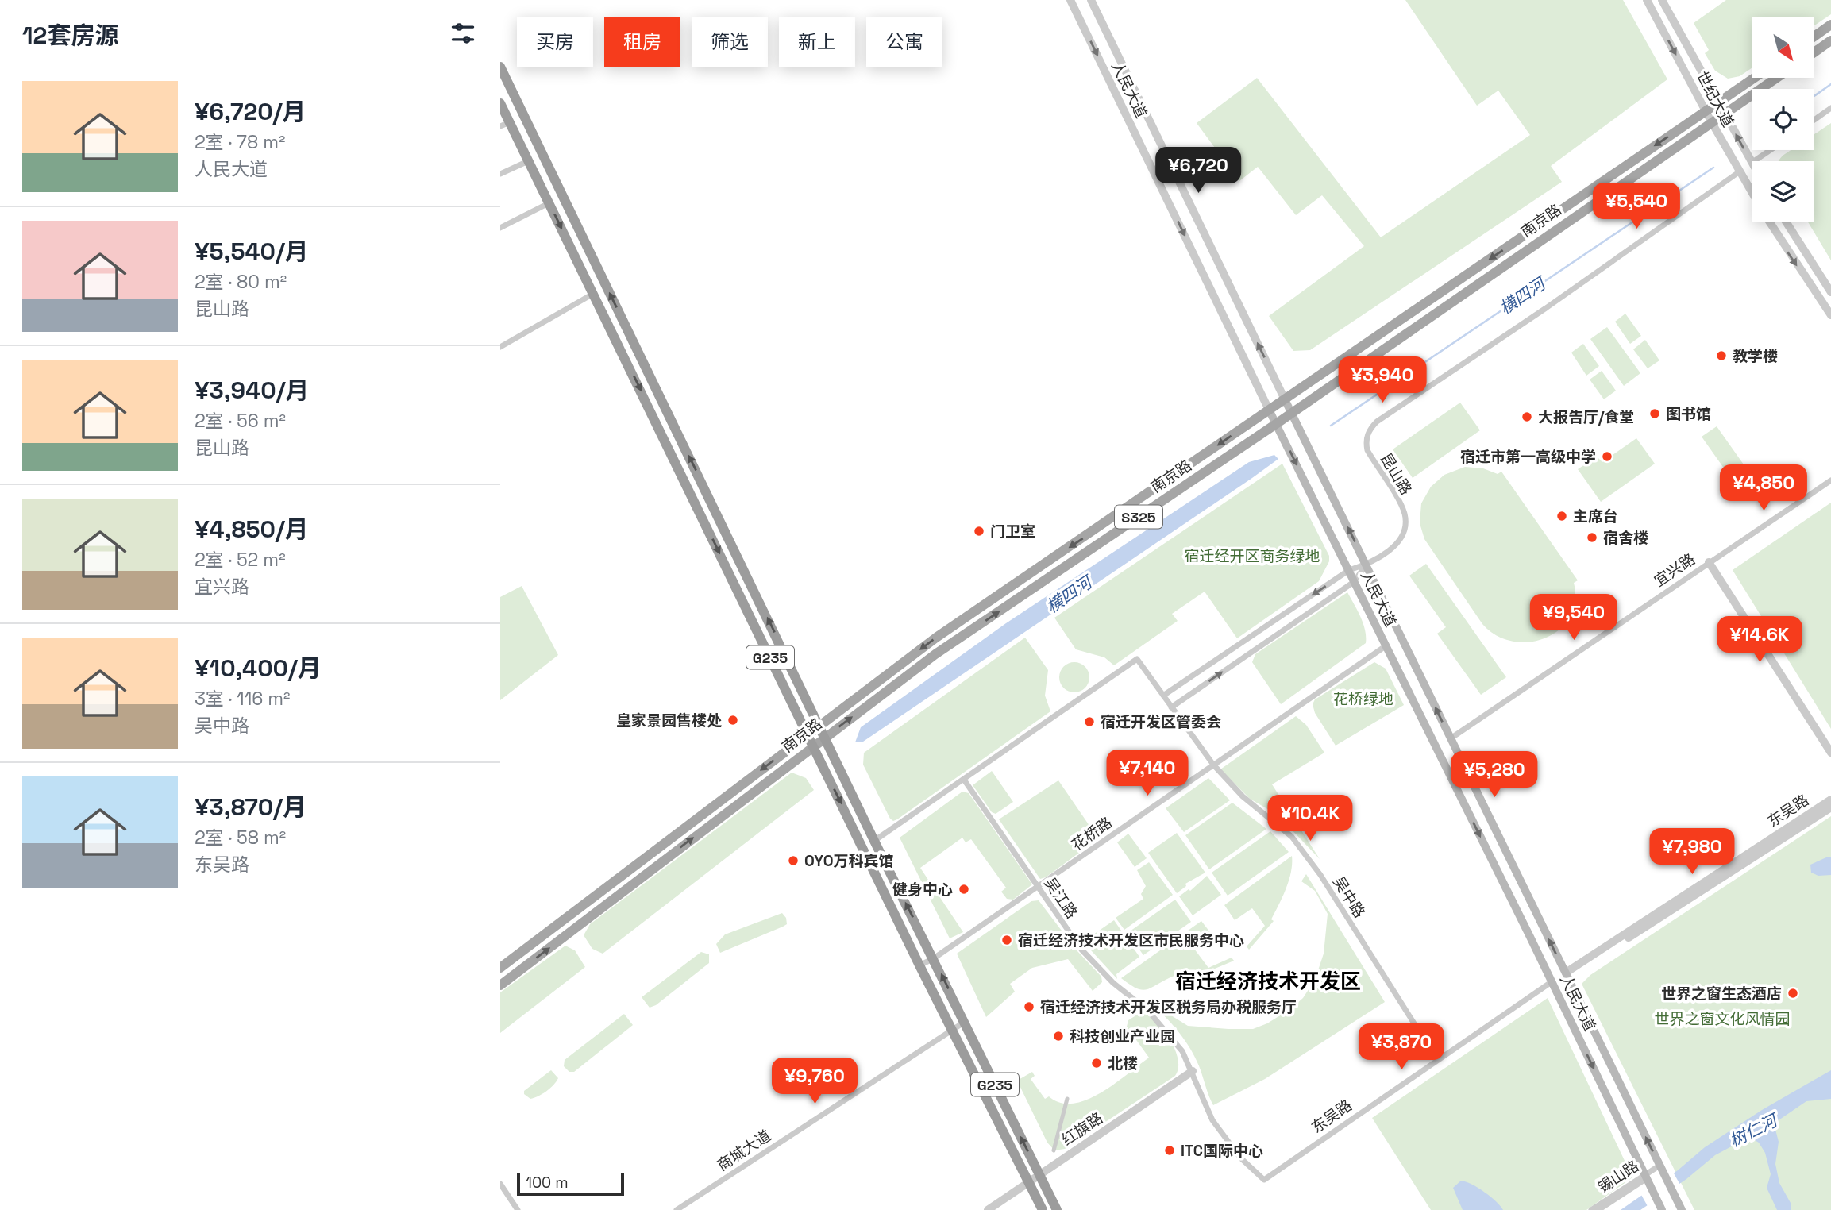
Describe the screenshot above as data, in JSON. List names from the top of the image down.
{
  "streets": {
    "highway": ["G235"],
    "main road": ["人民大道", "南京路", "S325"],
    "street": [
      "世纪大道",
      "昆山路",
      "宜兴路",
      "东吴路",
      "花桥路",
      "吴中路",
      "吴江路",
      "红旗路",
      "商城大道",
      "锡山路"
    ]
  },
  "crossings": [
    ["人民大道", "南京路"],
    ["人民大道", "昆山路"],
    ["人民大道", "宜兴路"],
    ["人民大道", "东吴路"],
    ["人民大道", "花桥路"],
    ["人民大道", "锡山路"],
    ["世纪大道", "南京路"],
    ["世纪大道", "昆山路"],
    ["南京路", "G235"],
    ["G235", "花桥路"],
    ["G235", "红旗路"],
    ["G235", "商城大道"],
    ["东吴路", "吴中路"],
    ["东吴路", "吴江路"],
    ["花桥路", "吴中路"],
    ["花桥路", "吴江路"],
    ["吴中路", "吴江路"],
    ["吴江路", "红旗路"]
  ],
  "districts": ["宿迁经济技术开发区"],
  "water": ["横四河", "树仁河"],
  "parks": ["宿迁经开区商务绿地", "花桥绿地", "世界之窗文化风情园"],
  "places": [
    "教学楼",
    "图书馆",
    "大报告厅/食堂",
    "宿迁市第一高级中学",
    "主席台",
    "门卫室",
    "宿舍楼",
    "皇家景园售楼处",
    "宿迁开发区管委会",
    "OYO万科宾馆",
    "健身中心",
    "宿迁经济技术开发区市民服务中心",
    "世界之窗生态酒店",
    "宿迁经济技术开发区税务局办税服务厅",
    "科技创业产业园",
    "北楼",
    "ITC国际中心"
  ],
  "scale_bar": "100 m",
  "north": "bottom right",
  "page": {
    "heading": "12套房源",
    "chip": [
      "买房",
      "租房",
      "筛选",
      "新上",
      "公寓"
    ],
    "list": [
      {
        "name": "¥6,720/月",
        "note": "2室 · 78 m² · 人民大道"
      },
      {
        "name": "¥5,540/月",
        "note": "2室 · 80 m² · 昆山路"
      },
      {
        "name": "¥3,940/月",
        "note": "2室 · 56 m² · 昆山路"
      },
      {
        "name": "¥4,850/月",
        "note": "2室 · 52 m² · 宜兴路"
      },
      {
        "name": "¥10,400/月",
        "note": "3室 · 116 m² · 吴中路"
      },
      {
        "name": "¥3,870/月",
        "note": "2室 · 58 m² · 东吴路"
      }
    ],
    "price": [
      "¥6,720",
      "¥5,540",
      "¥3,940",
      "¥4,850",
      "¥9,540",
      "¥14.6K",
      "¥7,140",
      "¥5,280",
      "¥10.4K",
      "¥7,980",
      "¥3,870",
      "¥9,760"
    ],
    "scale": "100 m"
  }
}
